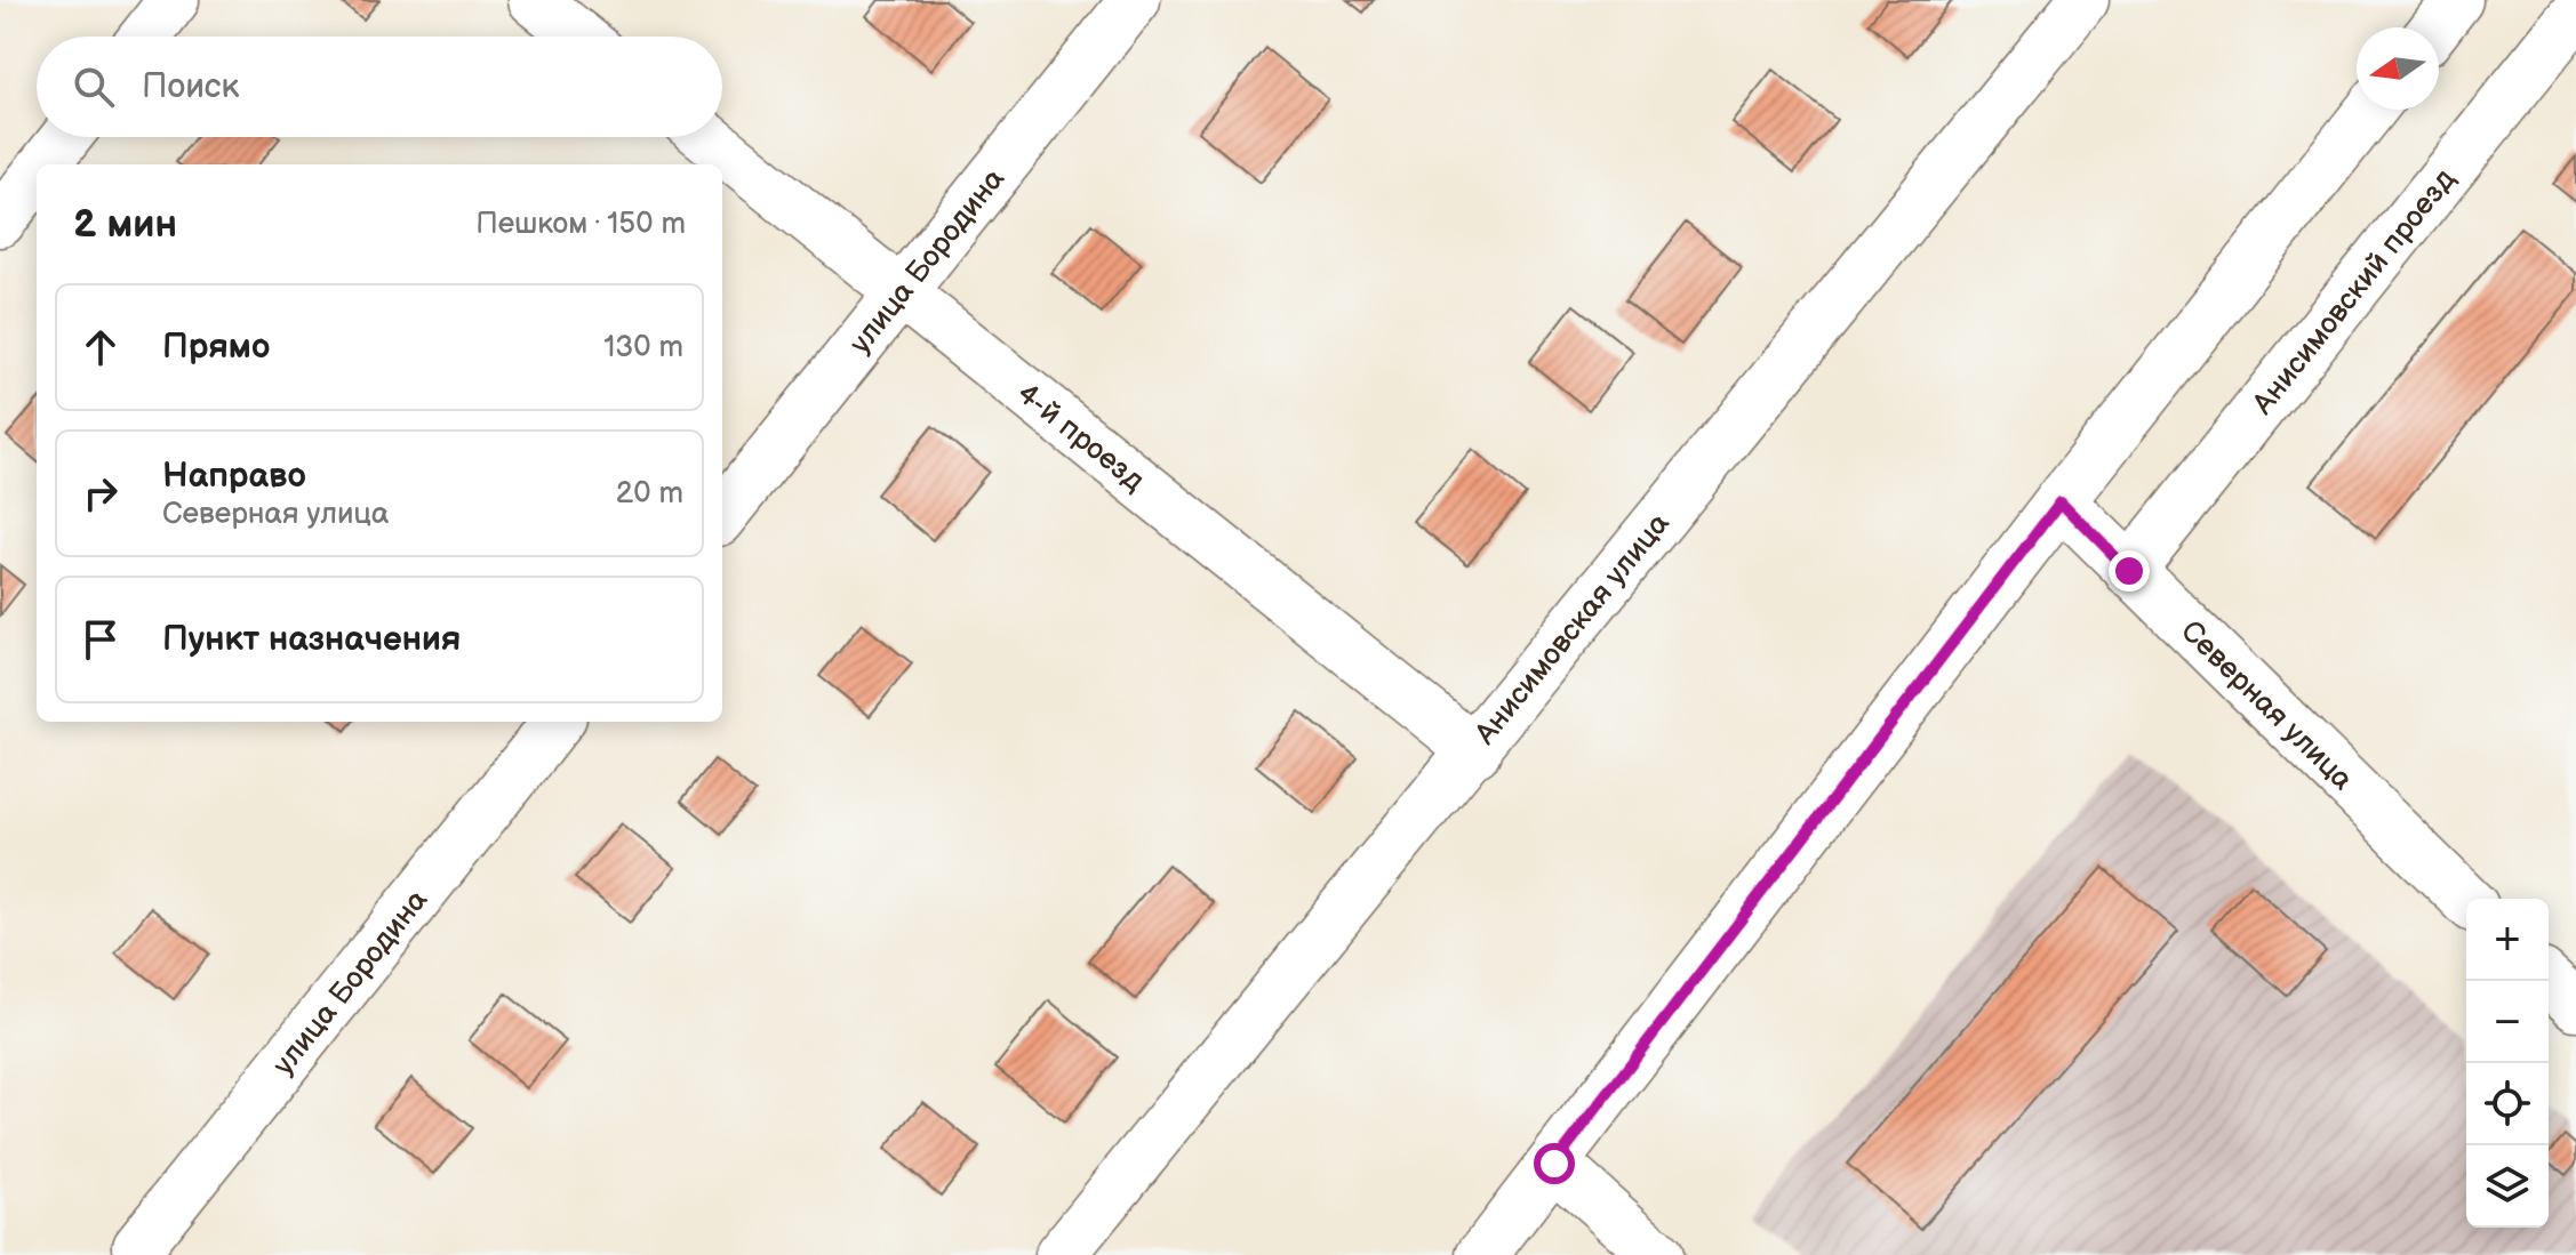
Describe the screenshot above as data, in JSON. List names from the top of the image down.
{
  "streets": {
    "street": [
      "улица Бородина",
      "Анисимовский проезд",
      "4-й проезд",
      "Анисимовская улица",
      "Северная улица"
    ]
  },
  "crossings": [
    ["улица Бородина", "4-й проезд"],
    ["Анисимовский проезд", "Северная улица"],
    ["4-й проезд", "Анисимовская улица"]
  ],
  "north": "left",
  "page": {
    "search": "Поиск",
    "heading": ["2 мин", "Пешком · 150 m"],
    "list": [
      ["Прямо", "130 m"],
      ["Направо", "Северная улица", "20 m"],
      "Пункт назначения"
    ],
    "map_buttons": ["+", "−"]
  }
}
